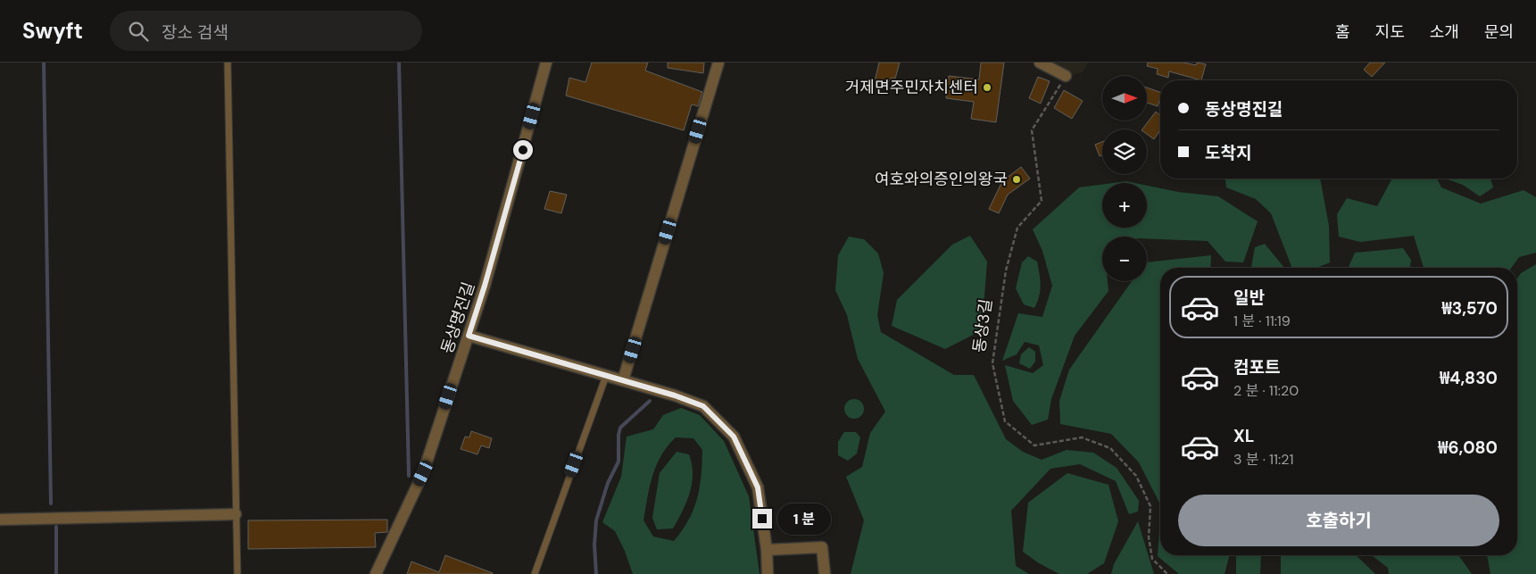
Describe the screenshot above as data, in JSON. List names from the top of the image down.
{
  "streets": {
    "street": ["동상명진길"],
    "path": ["동상3길"]
  },
  "places": ["거제면주민자치센터", "여호와의증인의왕국"],
  "north": "right",
  "page": {
    "header": "Swyft",
    "search": "장소 검색",
    "nav": [
      "홈",
      "지도",
      "소개",
      "문의"
    ],
    "map_buttons": ["+", "−"],
    "banner": ["동상명진길", "도착지"],
    "list": [
      {
        "name": "일반",
        "note": "1 분 · 11:19",
        "value": "₩3,570"
      },
      {
        "name": "컴포트",
        "note": "2 분 · 11:20",
        "value": "₩4,830"
      },
      {
        "name": "XL",
        "note": "3 분 · 11:21",
        "value": "₩6,080"
      }
    ],
    "buttons": "호출하기",
    "bubble": "1 분"
  }
}
